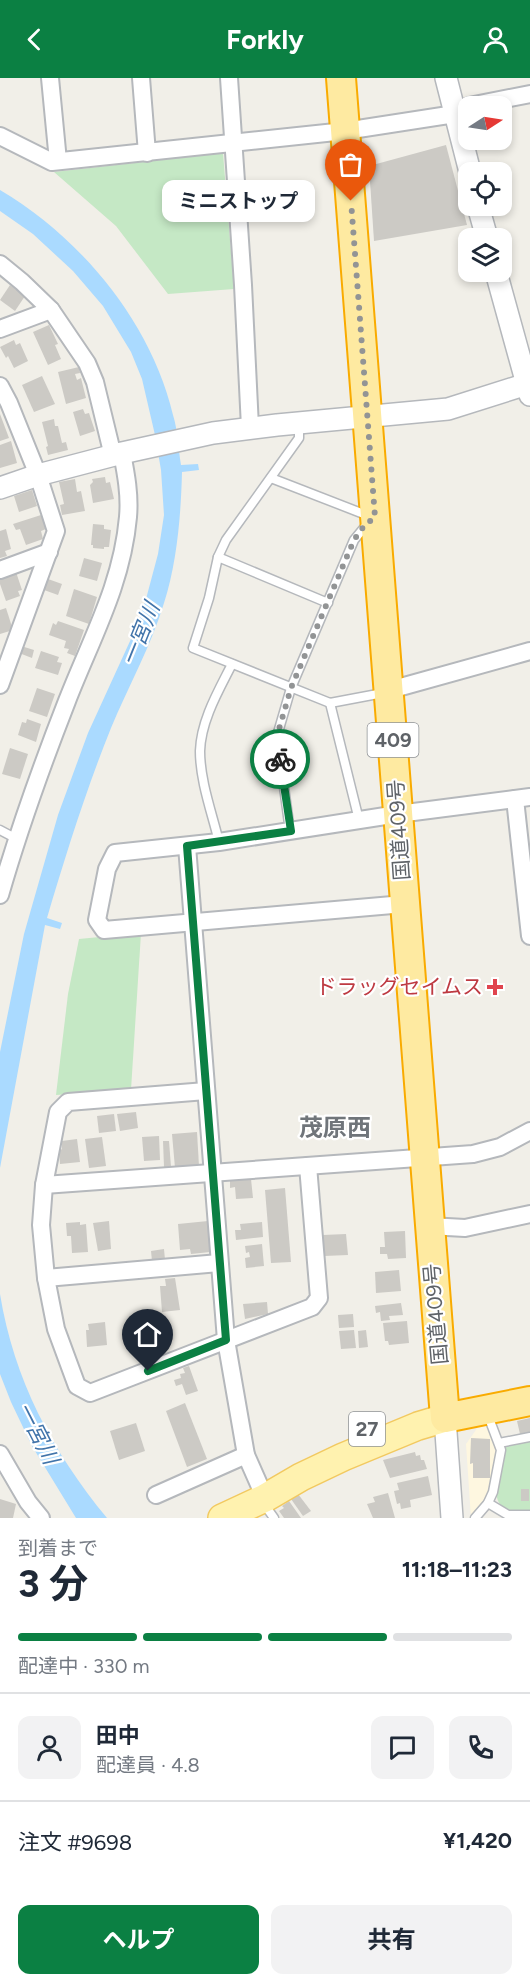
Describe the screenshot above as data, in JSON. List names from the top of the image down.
{
  "streets": {
    "highway": ["409", "国道409号"],
    "main road": ["27"]
  },
  "crossings": [
    ["国道409号", "27"]
  ],
  "districts": ["茂原西"],
  "water": ["一宮川"],
  "places": {
    "other": ["ミニストップ"],
    "health": ["ドラッグセイムス"]
  },
  "north": "right",
  "page": {
    "header": "Forkly",
    "bubble": "ミニストップ",
    "heading": ["3 分", "到着まで", "11:18–11:23"],
    "panel": [
      "田中",
      "配達員 · 4.8",
      "注文 #9698",
      "¥1,420"
    ],
    "bar": "配達中 · 330 m",
    "buttons": ["ヘルプ", "共有"]
  }
}
